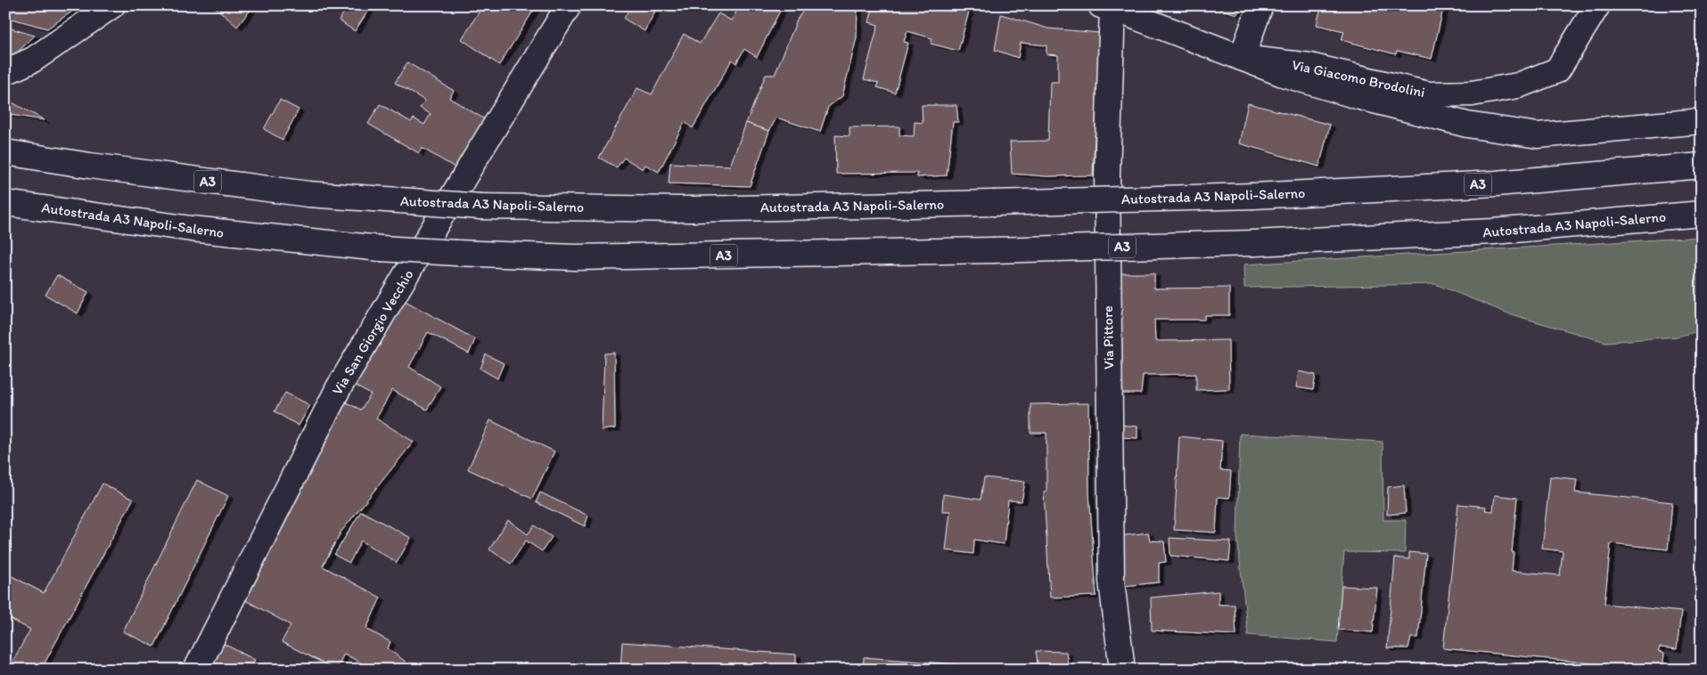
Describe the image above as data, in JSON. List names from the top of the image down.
{
  "streets": {
    "main road": [
      "Via Giacomo Brodolini",
      "A3",
      "Autostrada A3 Napoli-Salerno",
      "Via San Giorgio Vecchio",
      "Via Pittore"
    ]
  }
}
